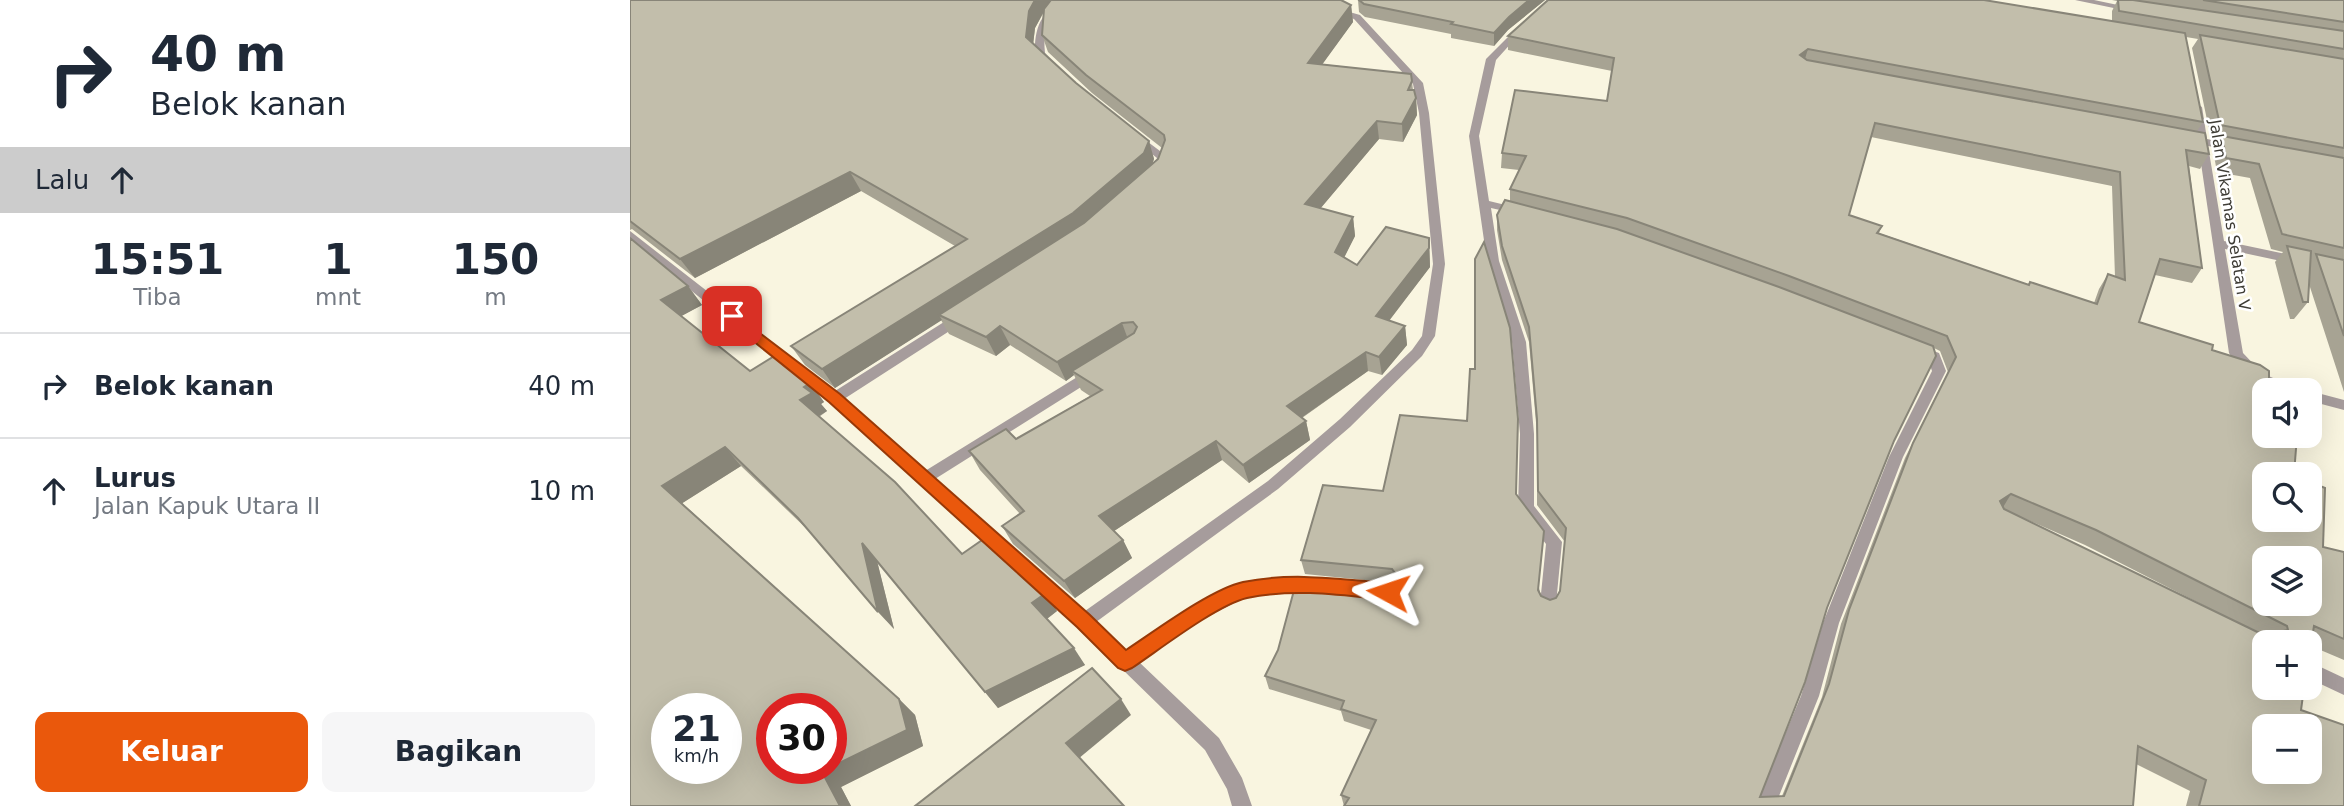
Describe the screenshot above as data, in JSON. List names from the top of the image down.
{
  "streets": {
    "street": ["Jalan Vikamas Selatan V"]
  },
  "page": {
    "turn": ["40 m", "Belok kanan"],
    "then": "Lalu",
    "eta": [
      "15:51",
      "Tiba",
      "1",
      "mnt",
      "150",
      "m"
    ],
    "list": [
      {
        "name": "Belok kanan",
        "value": "40 m"
      },
      {
        "name": "Lurus",
        "note": "Jalan Kapuk Utara II",
        "value": "10 m"
      }
    ],
    "map_buttons": ["+", "−"],
    "speed": "21 km/h",
    "limit": "30",
    "buttons": ["Keluar", "Bagikan"]
  }
}
